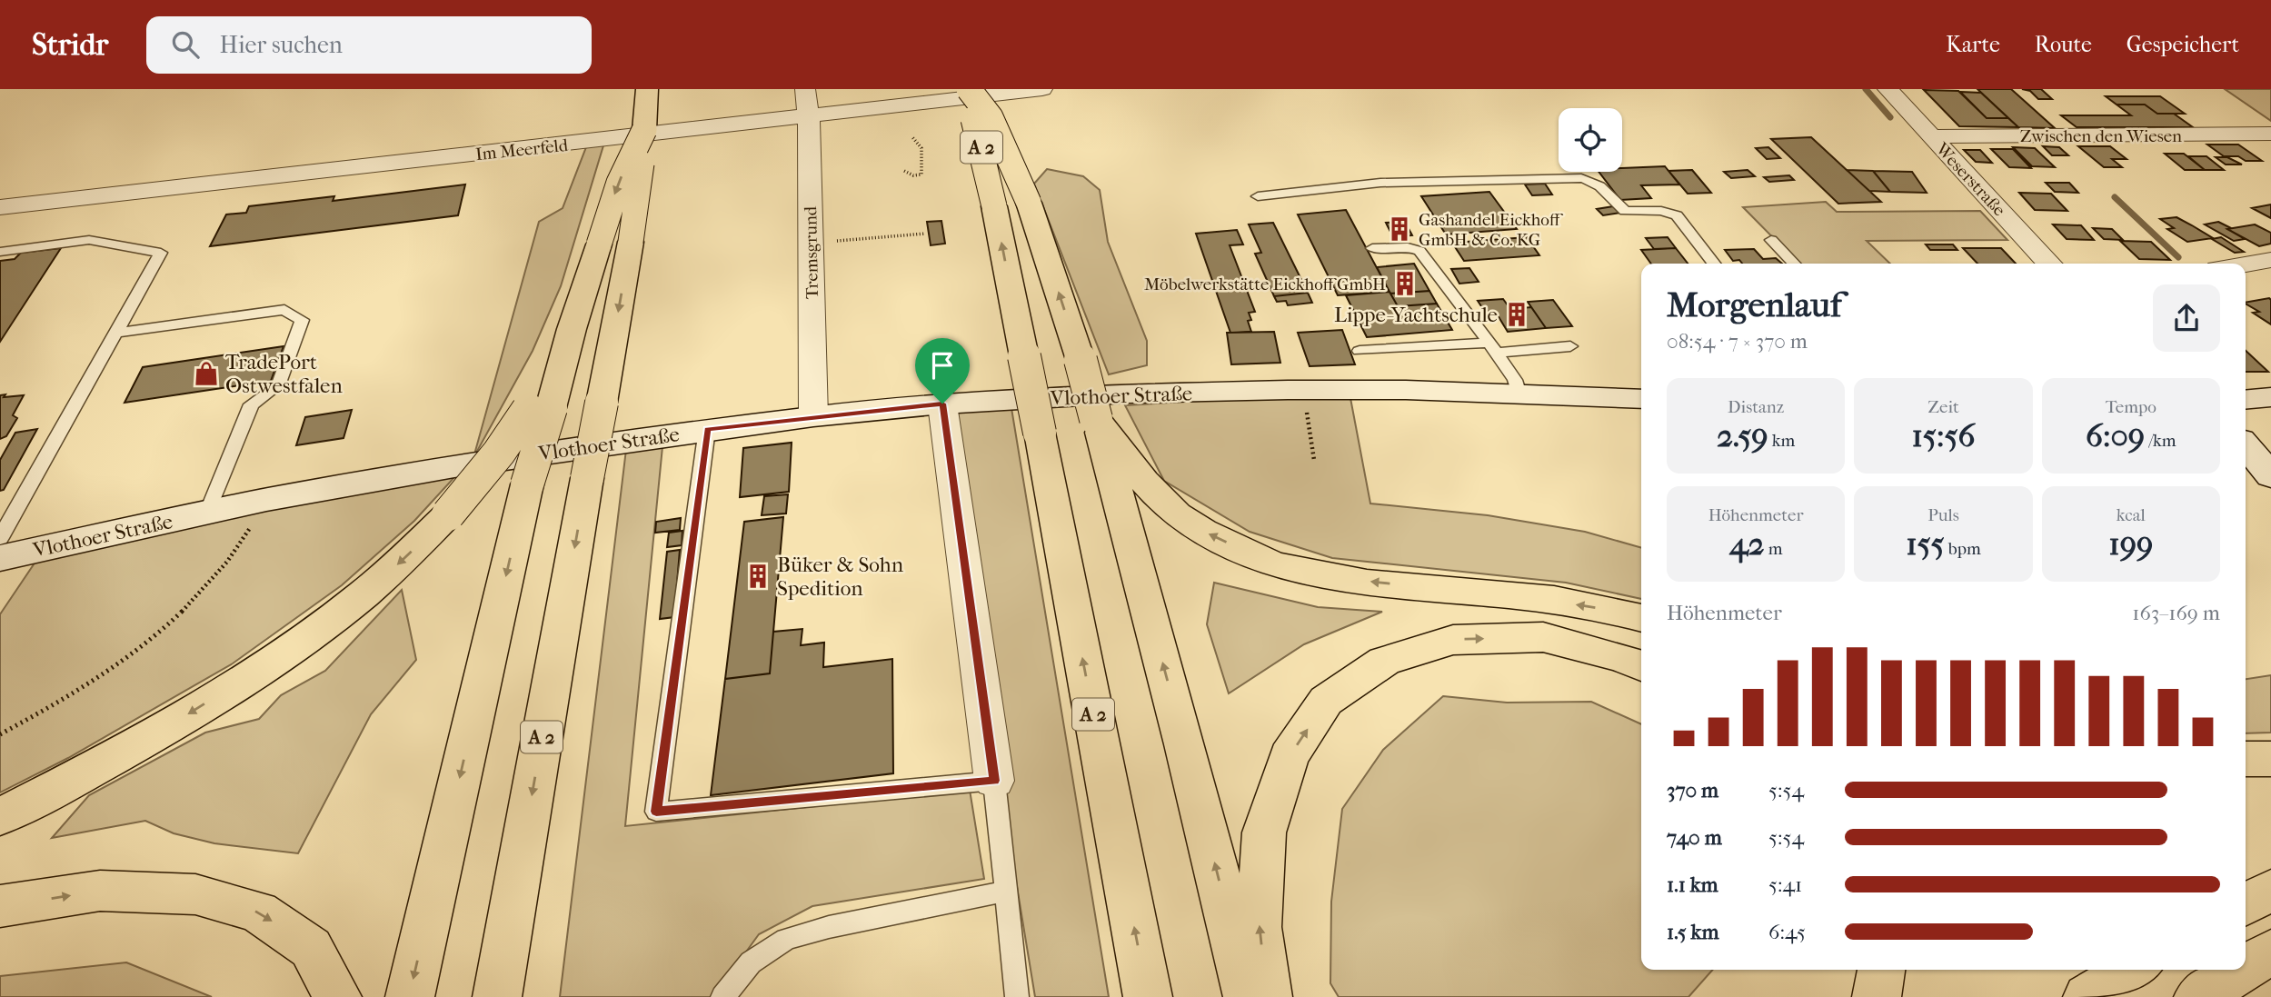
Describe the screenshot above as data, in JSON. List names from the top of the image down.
{
  "streets": {
    "highway": ["A 2"],
    "main road": ["Vlothoer Straße"],
    "street": [
      "Zwischen den Wiesen",
      "Im Meerfeld",
      "Weserstraße",
      "Tremsgrund"
    ]
  },
  "crossings": [
    ["Zwischen den Wiesen", "Weserstraße"],
    ["Im Meerfeld", "Tremsgrund"],
    ["Tremsgrund", "Vlothoer Straße"]
  ],
  "places": {
    "building": [
      "Gashandel Eickhoff GmbH & Co. KG",
      "Möbelwerkstätte Eickhoff GmbH",
      "Lippe-Yachtschule",
      "Büker & Sohn Spedition"
    ],
    "shop": ["TradePort Ostwestfalen"]
  },
  "page": {
    "header": "Stridr",
    "search": "Hier suchen",
    "nav": ["Karte", "Route", "Gespeichert"],
    "heading": ["Morgenlauf", "08:54 · 7 × 370 m"],
    "stats": [
      ["Distanz", "2.59 km"],
      ["Zeit", "15:56"],
      ["Tempo", "6:09 /km"],
      ["Höhenmeter", "42 m"],
      ["Puls", "155 bpm"],
      ["kcal", "199"]
    ],
    "chart": ["Höhenmeter", "163–169 m"],
    "list": [
      {
        "name": "370 m",
        "note": "5:54"
      },
      {
        "name": "740 m",
        "note": "5:54"
      },
      {
        "name": "1.1 km",
        "note": "5:41"
      },
      {
        "name": "1.5 km",
        "note": "6:45"
      }
    ]
  }
}
